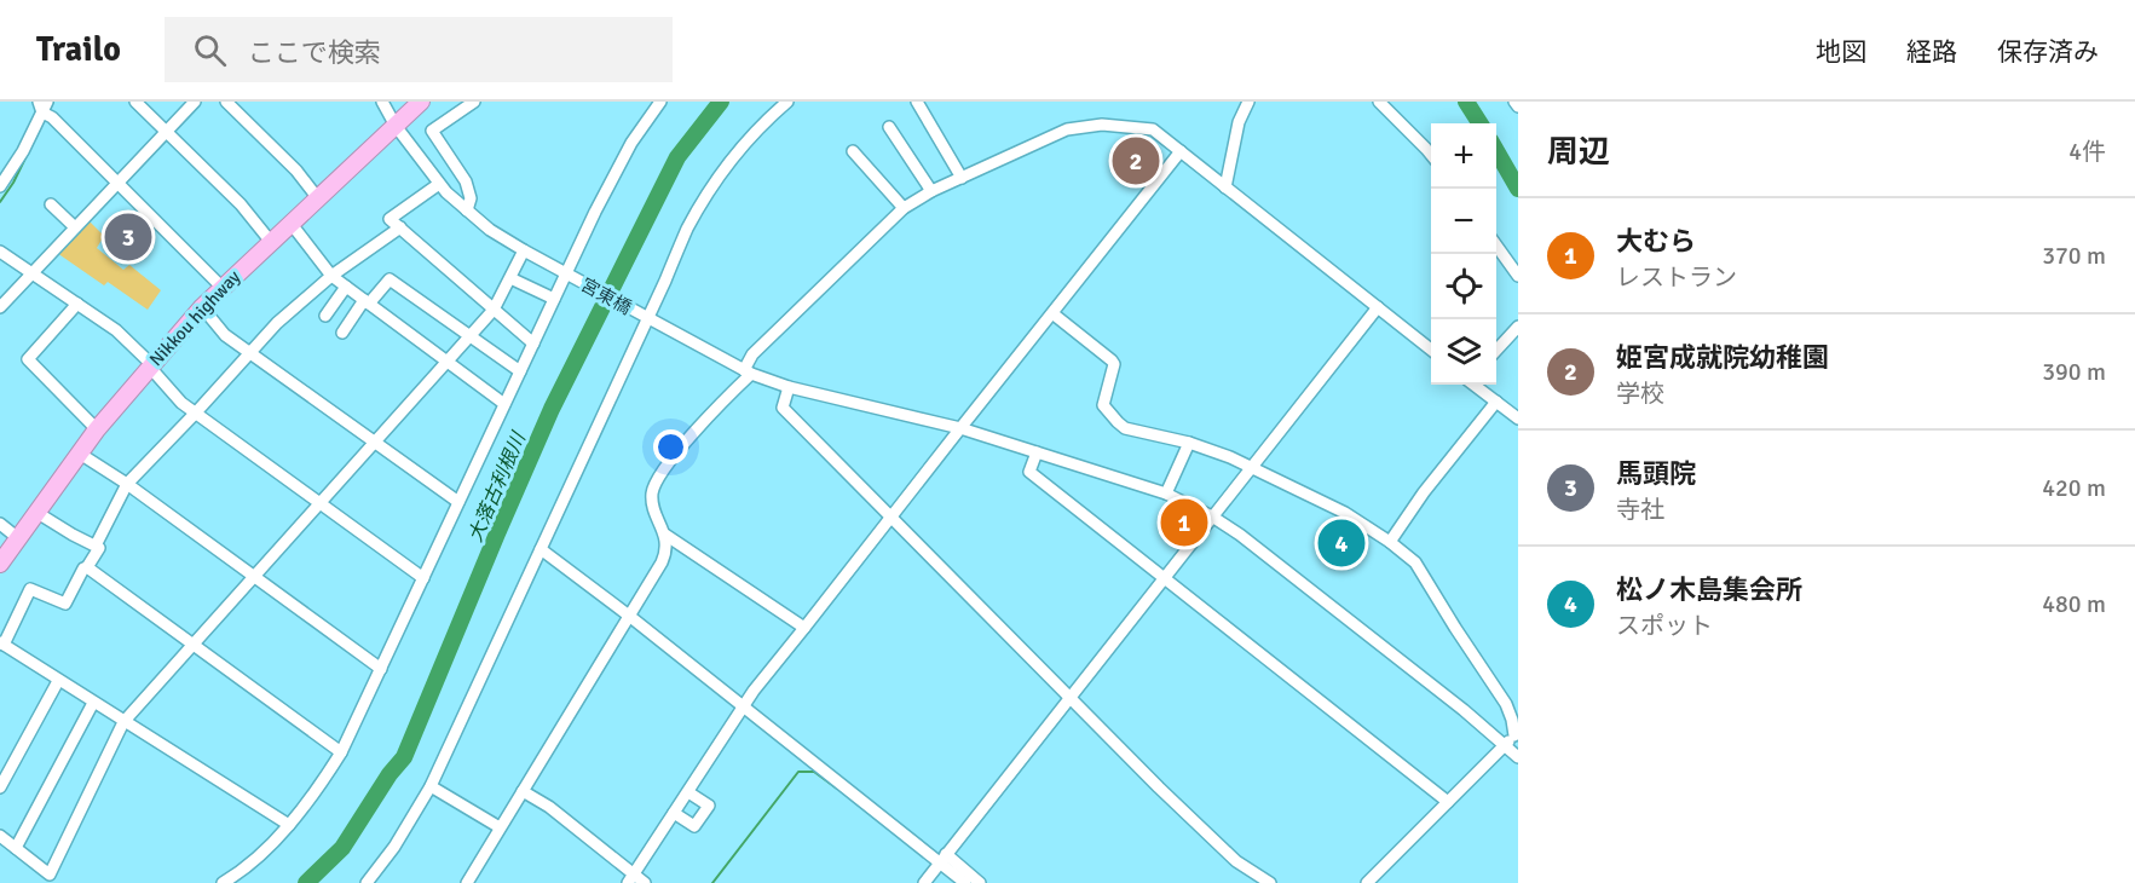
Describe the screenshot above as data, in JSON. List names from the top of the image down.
{
  "streets": {
    "highway": ["Nikkou highway"],
    "street": ["宮東橋"]
  },
  "crossings": [
    ["宮東橋", "Nikkou highway"]
  ],
  "water": ["大落古利根川"],
  "page": {
    "header": "Trailo",
    "search": "ここで検索",
    "nav": ["地図", "経路", "保存済み"],
    "heading": ["周辺", "4件"],
    "map_buttons": ["+", "−"],
    "pins": [
      "2",
      "3",
      "1",
      "4"
    ],
    "list": [
      {
        "mark": "1",
        "name": "大むら",
        "note": "レストラン",
        "value": "370 m"
      },
      {
        "mark": "2",
        "name": "姫宮成就院幼稚園",
        "note": "学校",
        "value": "390 m"
      },
      {
        "mark": "3",
        "name": "馬頭院",
        "note": "寺社",
        "value": "420 m"
      },
      {
        "mark": "4",
        "name": "松ノ木島集会所",
        "note": "スポット",
        "value": "480 m"
      }
    ]
  }
}
